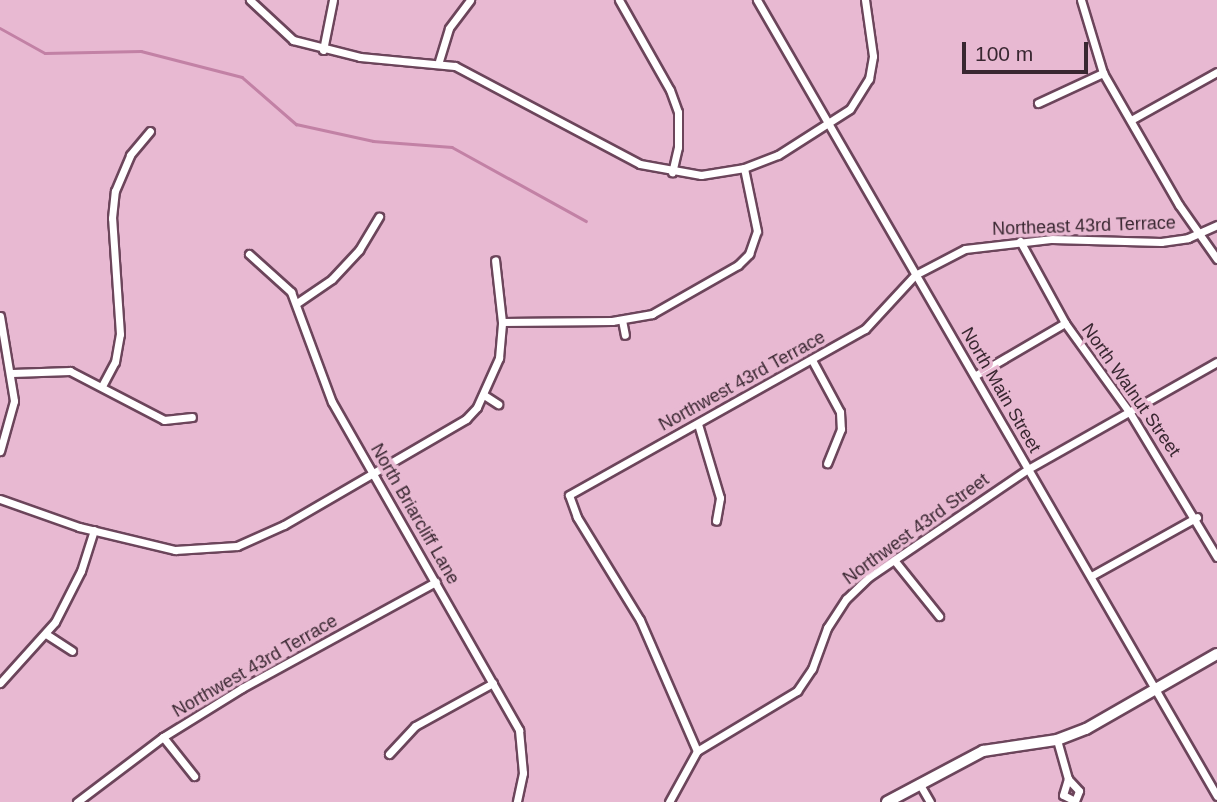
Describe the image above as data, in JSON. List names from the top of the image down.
{
  "streets": {
    "street": [
      "Northeast 43rd Terrace",
      "Northwest 43rd Terrace",
      "North Main Street",
      "North Walnut Street",
      "North Briarcliff Lane",
      "Northwest 43rd Street"
    ]
  },
  "crossings": [
    ["Northeast 43rd Terrace", "Northwest 43rd Terrace"],
    ["Northeast 43rd Terrace", "North Main Street"],
    ["Northeast 43rd Terrace", "North Walnut Street"],
    ["Northwest 43rd Terrace", "North Main Street"],
    ["Northwest 43rd Terrace", "North Briarcliff Lane"],
    ["Northwest 43rd Terrace", "Northwest 43rd Street"],
    ["North Main Street", "Northwest 43rd Street"],
    ["North Walnut Street", "Northwest 43rd Street"]
  ],
  "scale_bar": "100 m"
}
